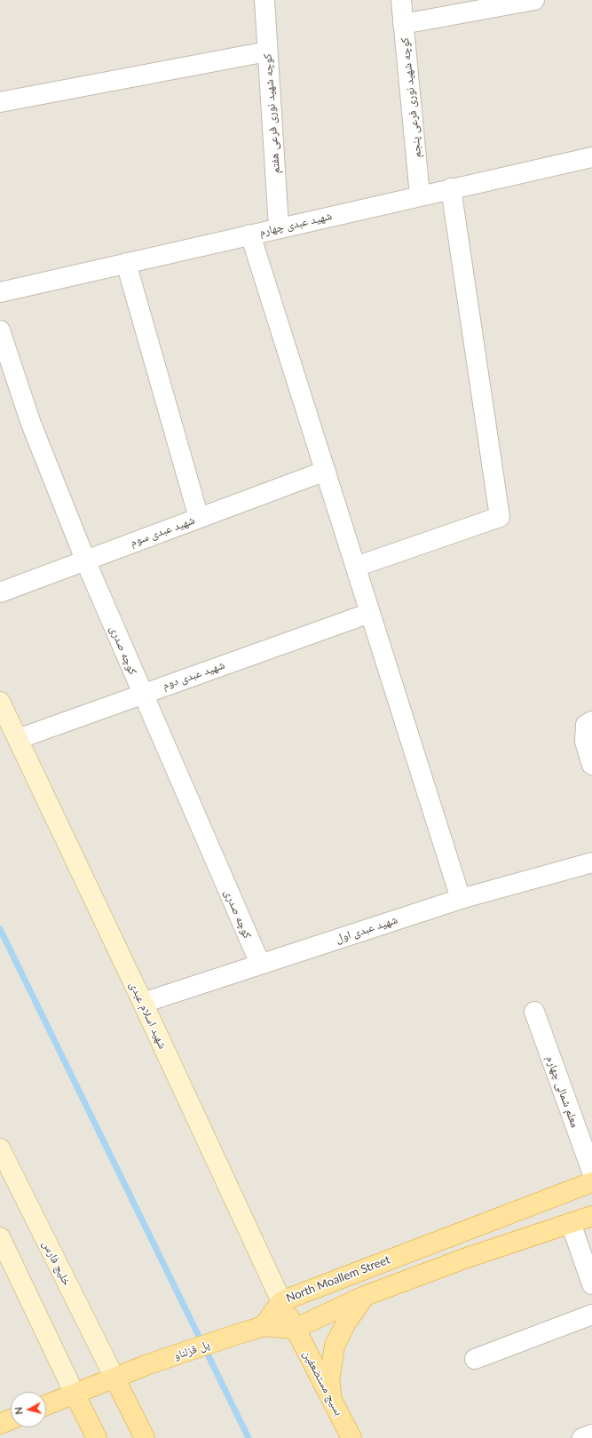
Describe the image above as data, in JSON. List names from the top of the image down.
{
  "streets": {
    "main road": [
      "شهید اسلام عبدی",
      "خلیج فارس",
      "North Moallem Street",
      "پل قزلناو",
      "بسیج مستضعفین"
    ],
    "street": [
      "کوچه شهید نوری فرعی پنجم",
      "کوچه شهید نوری فرعی هفتم",
      "شهید عبدی چهارم",
      "شهید عبدی سوم",
      "کوچه صدری",
      "شهید عبدی دوم",
      "شهید عبدی اول",
      "معلم شمالی چهارم"
    ]
  },
  "crossings": [
    ["کوچه شهید نوری فرعی پنجم", "شهید عبدی چهارم"],
    ["کوچه شهید نوری فرعی هفتم", "شهید عبدی چهارم"],
    ["شهید عبدی سوم", "کوچه صدری"],
    ["کوچه صدری", "شهید عبدی دوم"],
    ["کوچه صدری", "شهید عبدی اول"],
    ["شهید عبدی دوم", "شهید اسلام عبدی"],
    ["شهید عبدی اول", "شهید اسلام عبدی"],
    ["شهید اسلام عبدی", "North Moallem Street"],
    ["شهید اسلام عبدی", "بسیج مستضعفین"],
    ["خلیج فارس", "پل قزلناو"],
    ["North Moallem Street", "پل قزلناو"]
  ],
  "north": "left"
}
